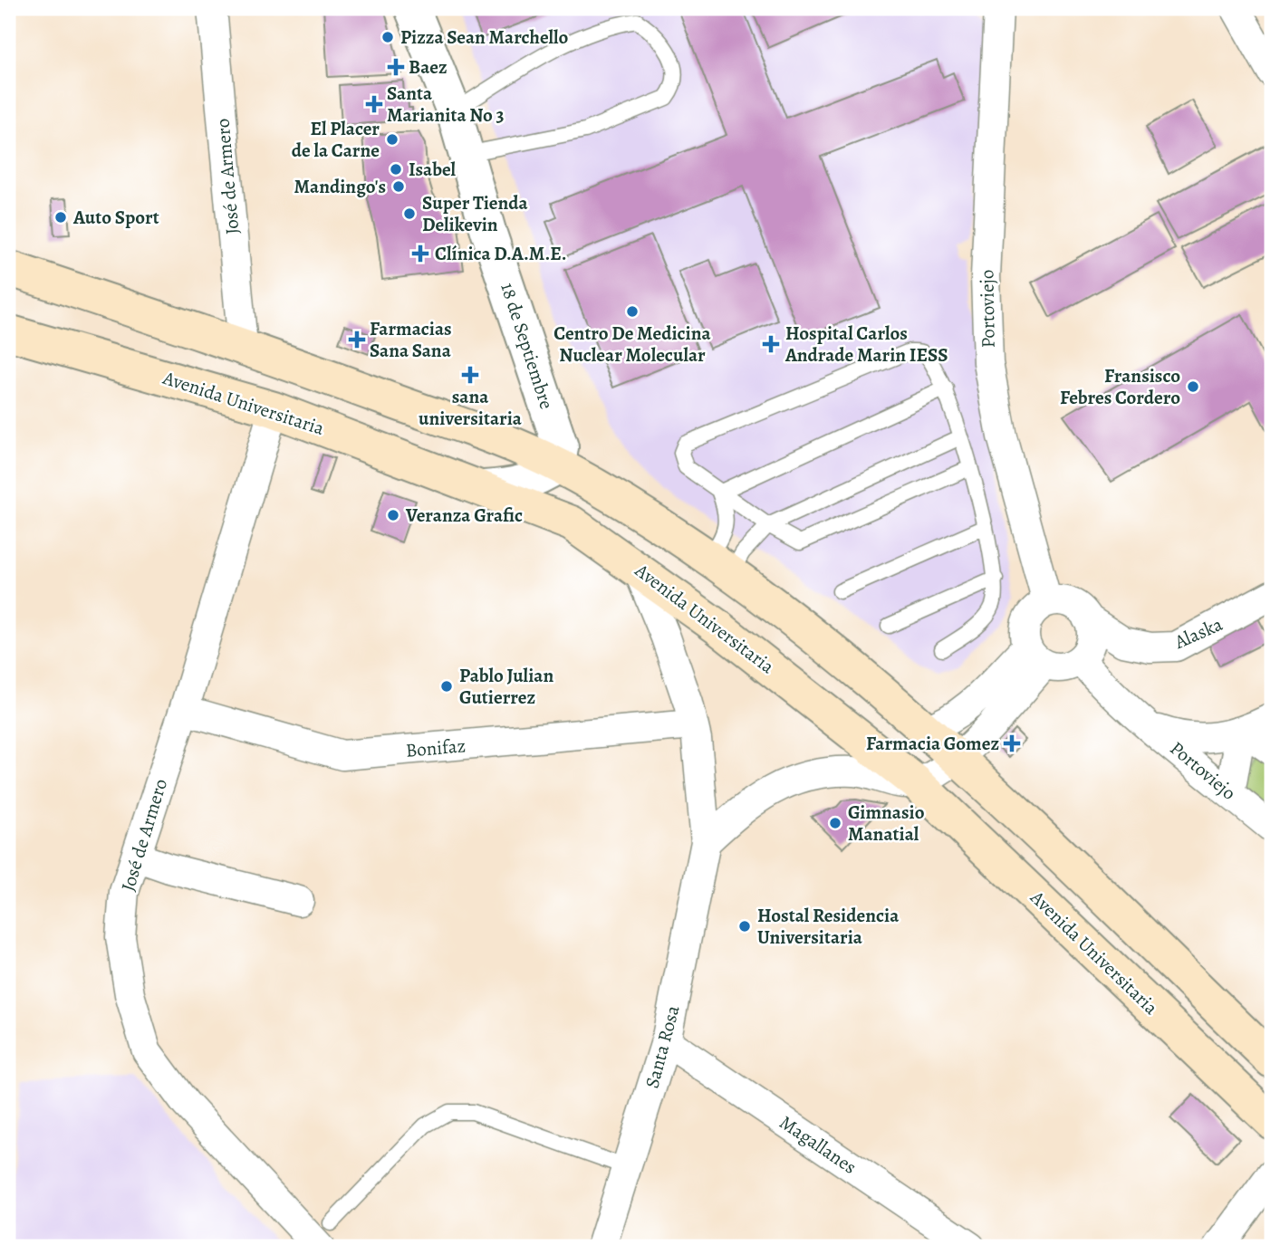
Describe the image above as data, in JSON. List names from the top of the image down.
{
  "streets": {
    "main road": ["Avenida Universitaria"],
    "street": [
      "José de Armero",
      "Portoviejo",
      "18 de Septiembre",
      "Alaska",
      "Bonifaz",
      "Santa Rosa",
      "Magallanes"
    ]
  },
  "crossings": [
    ["José de Armero", "Avenida Universitaria"],
    ["José de Armero", "Bonifaz"],
    ["Portoviejo", "Alaska"],
    ["Avenida Universitaria", "Santa Rosa"],
    ["Bonifaz", "Santa Rosa"],
    ["Santa Rosa", "Magallanes"]
  ],
  "places": {
    "other": [
      "Pizza Sean Marchello",
      "El Placer de la Carne",
      "Isabel",
      "Mandingo's",
      "Super Tienda Delikevin",
      "Auto Sport",
      "Centro De Medicina Nuclear Molecular",
      "Fransisco Febres Cordero",
      "Veranza Grafic",
      "Pablo Julian Gutierrez",
      "Gimnasio Manatial",
      "Hostal Residencia Universitaria"
    ],
    "health": [
      "Baez",
      "Santa Marianita No 3",
      "Clínica D.A.M.E.",
      "Farmacias Sana Sana",
      "Hospital Carlos Andrade Marin IESS",
      "sana universitaria",
      "Farmacia Gomez"
    ]
  }
}
